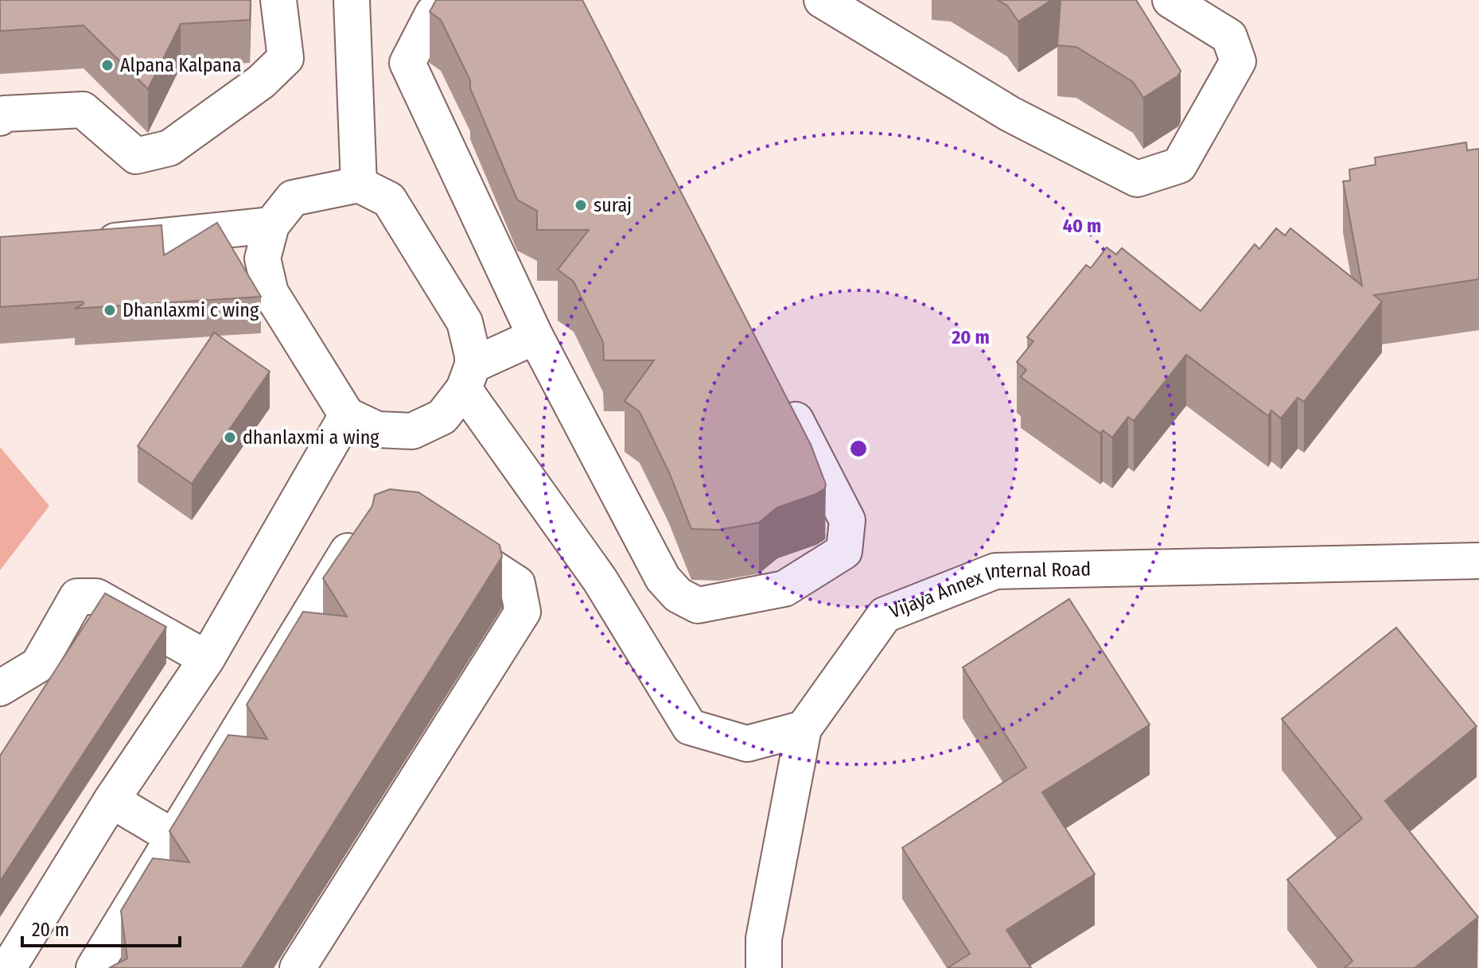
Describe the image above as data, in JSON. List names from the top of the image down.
{
  "streets": {
    "street": ["Vijaya Annex Internal Road"]
  },
  "places": [
    "Alpana Kalpana",
    "suraj",
    "Dhanlaxmi c wing",
    "dhanlaxmi a wing"
  ],
  "scale_bar": "20 m",
  "rings": ["40 m", "20 m"]
}
